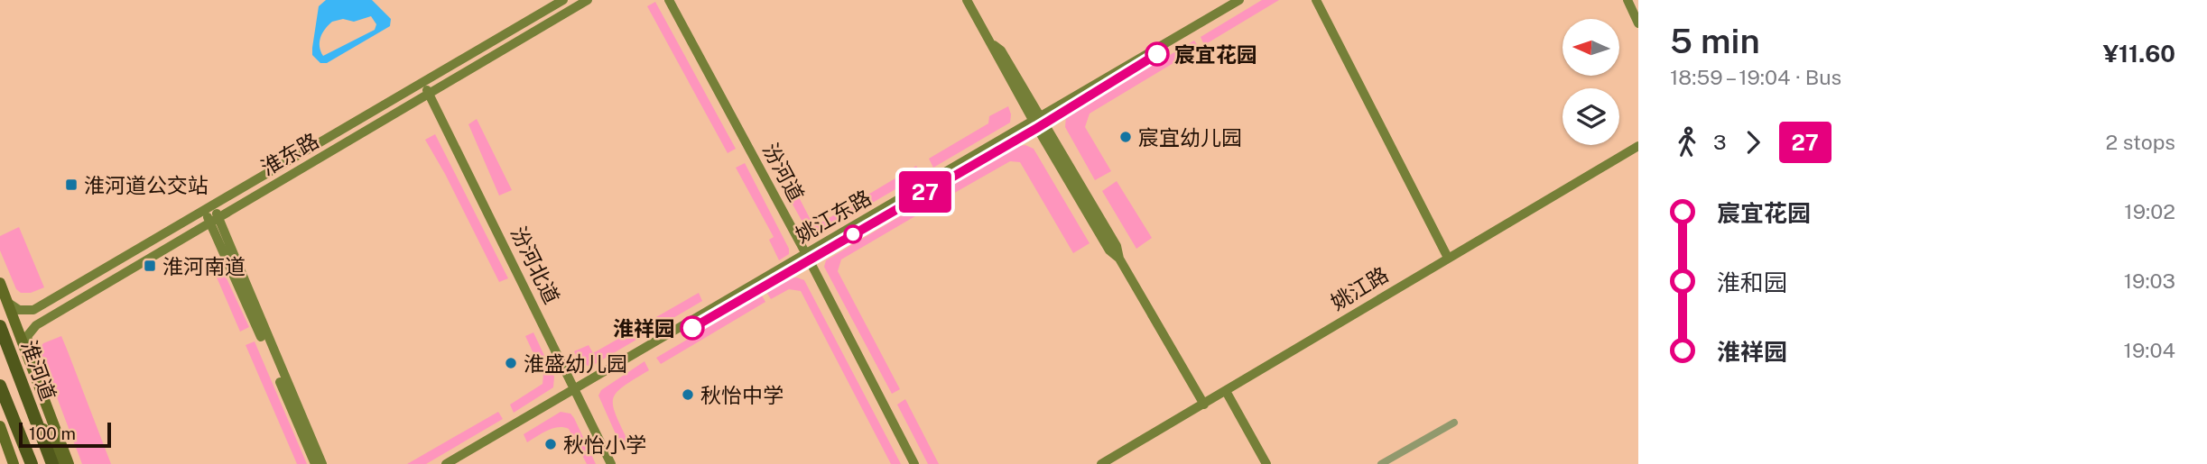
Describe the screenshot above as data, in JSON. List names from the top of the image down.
{
  "streets": {
    "highway": ["淮河道"],
    "street": [
      "淮东路",
      "汾河道",
      "姚江东路",
      "汾河北道",
      "姚江路"
    ]
  },
  "crossings": [
    ["淮东路", "汾河北道"],
    ["汾河道", "姚江东路"],
    ["姚江东路", "汾河北道"]
  ],
  "places": {
    "other": [
      "宸宜花园",
      "宸宜幼儿园",
      "淮祥园",
      "淮盛幼儿园",
      "秋怡中学",
      "秋怡小学"
    ],
    "transit": ["淮河道公交站", "淮河南道"]
  },
  "lines": ["bus line 27"],
  "scale_bar": "100 m",
  "north": "left",
  "page": {
    "on_map": "27",
    "heading": ["5 min", "18:59 – 19:04 · Bus", "¥11.60"],
    "legs": ["3", "27", "2 stops"],
    "list": [
      {
        "name": "宸宜花园",
        "value": "19:02"
      },
      {
        "name": "淮和园",
        "value": "19:03"
      },
      {
        "name": "淮祥园",
        "value": "19:04"
      }
    ],
    "scale": "100 m"
  }
}
